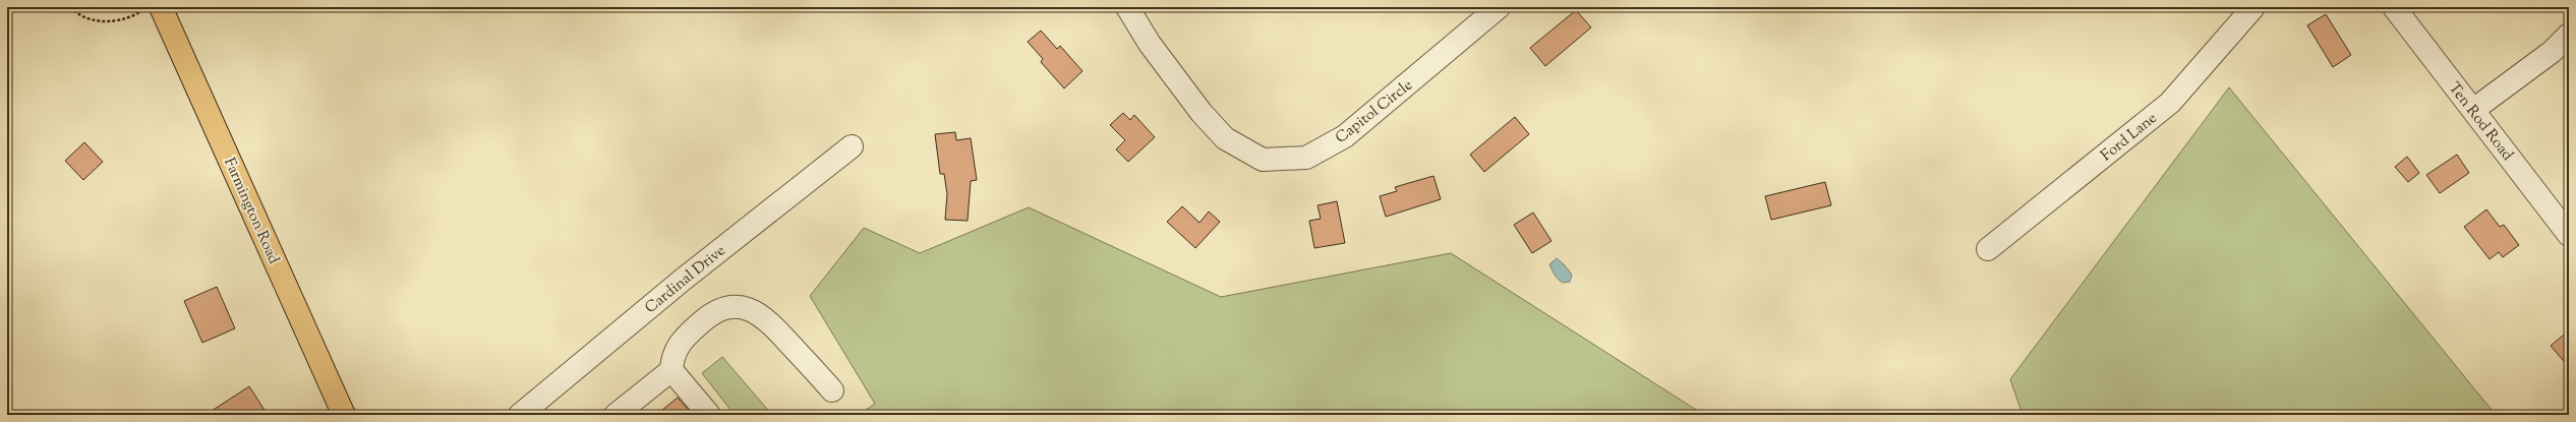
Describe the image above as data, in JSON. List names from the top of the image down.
{
  "streets": {
    "highway": ["Farmington Road"],
    "street": [
      "Capitol Circle",
      "Ten Rod Road",
      "Ford Lane",
      "Cardinal Drive"
    ]
  }
}
